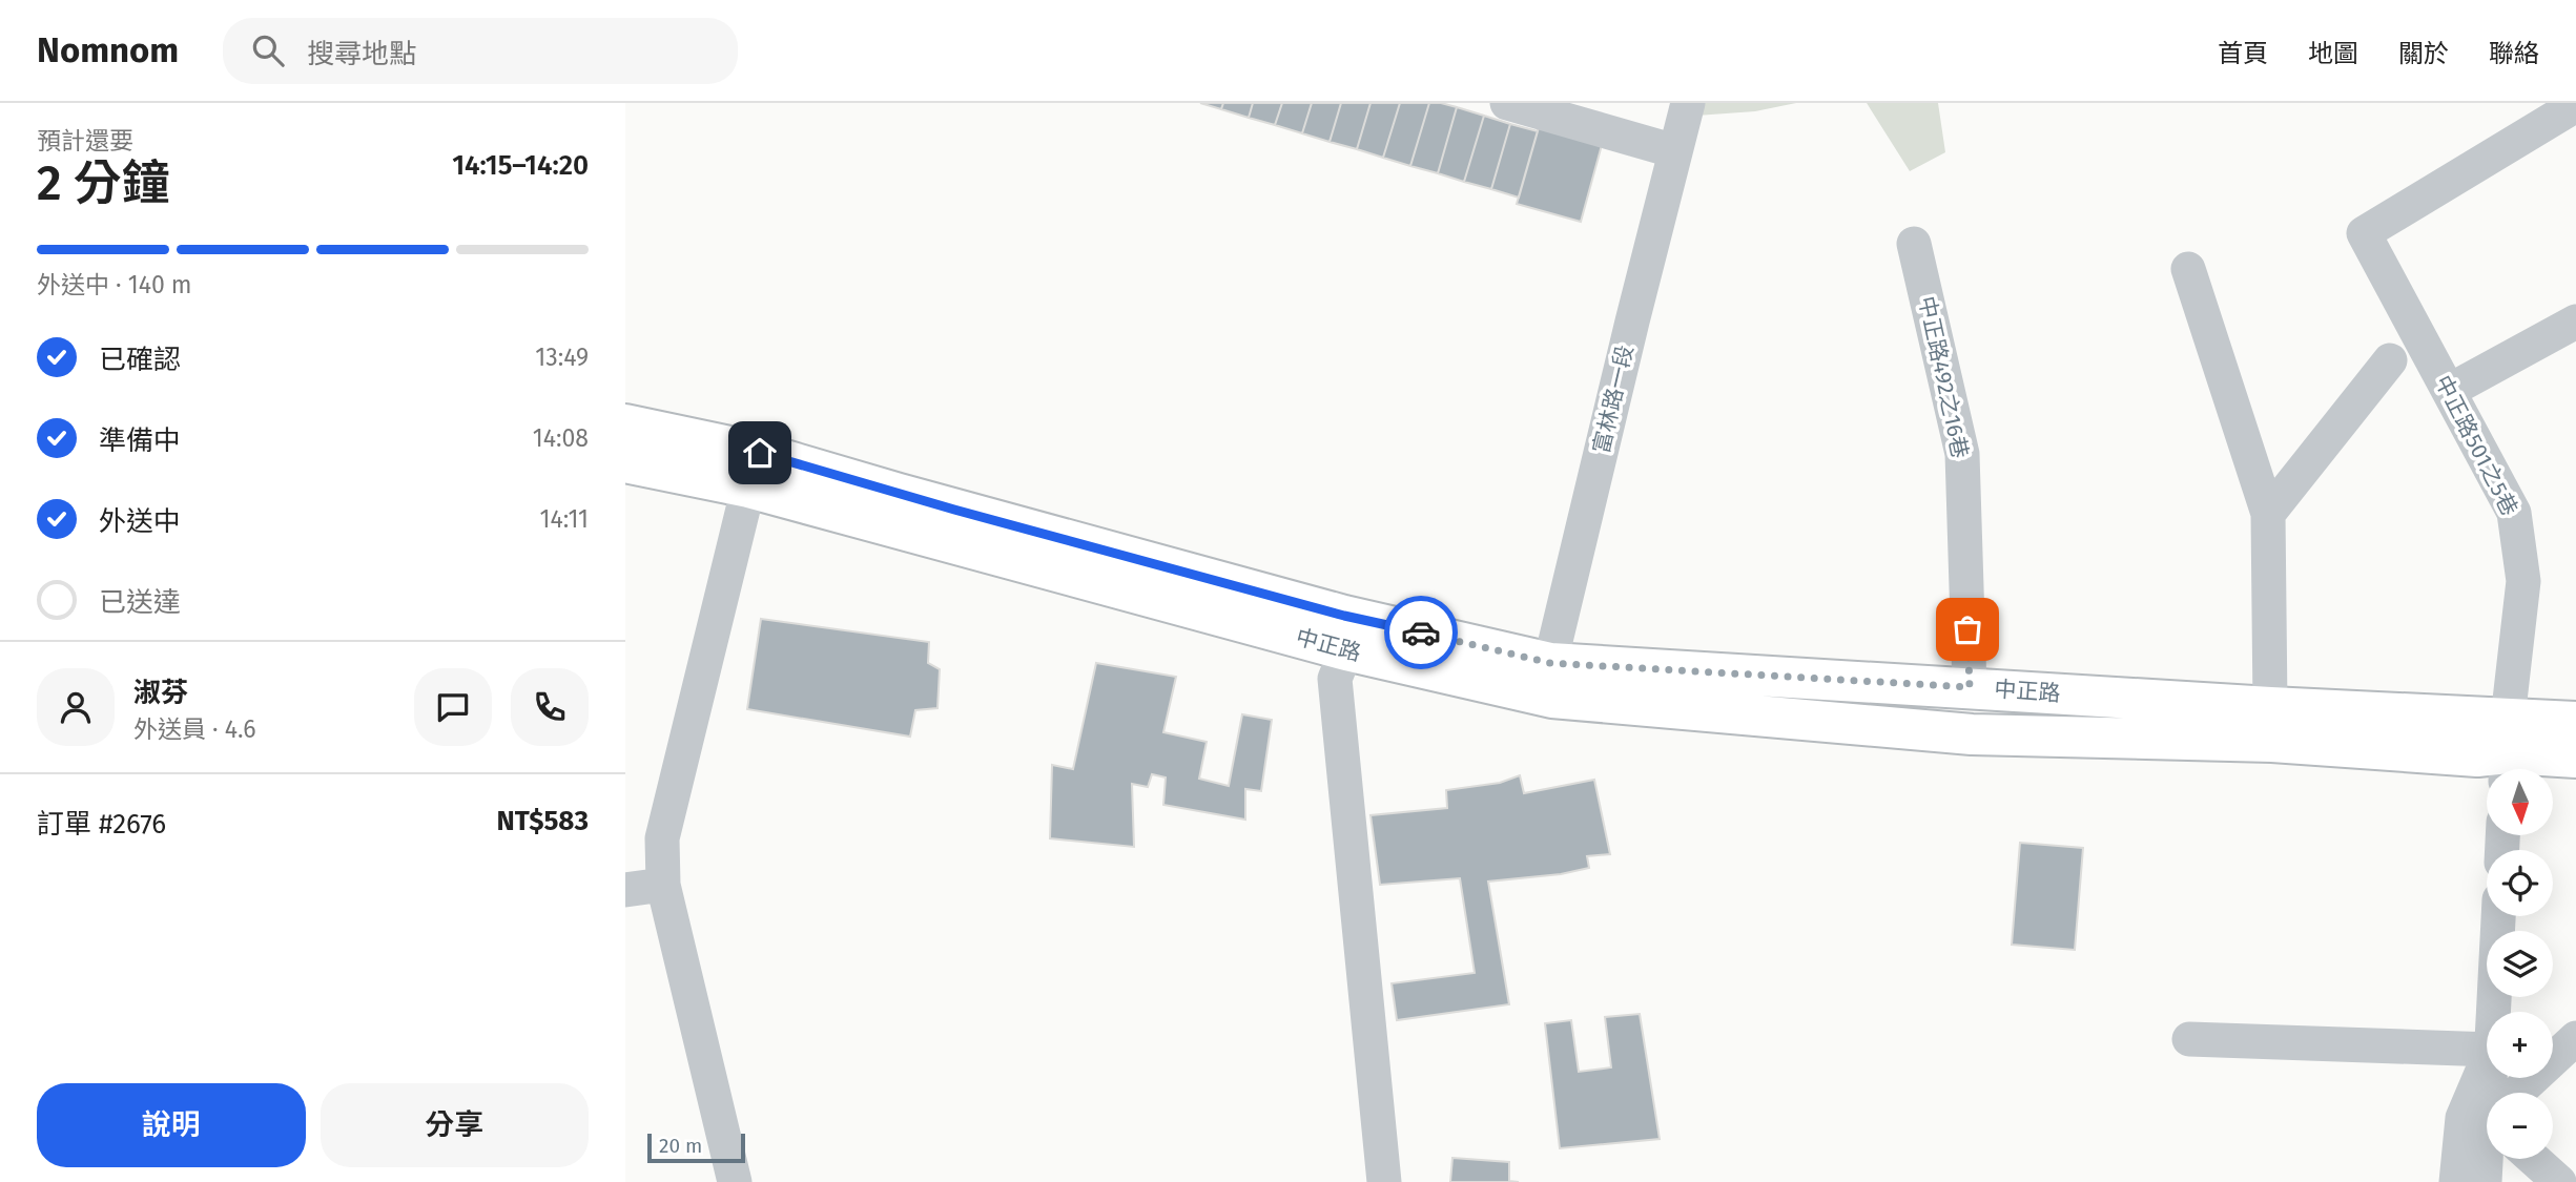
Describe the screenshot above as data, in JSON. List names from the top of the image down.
{
  "streets": {
    "main road": ["中正路"],
    "street": ["中正路492之16巷", "富林路一段", "中正路501之5巷"]
  },
  "crossings": [
    ["中正路492之16巷", "中正路"],
    ["富林路一段", "中正路"],
    ["中正路501之5巷", "中正路"]
  ],
  "scale_bar": "20 m",
  "north": "bottom",
  "page": {
    "header": "Nomnom",
    "search": "搜尋地點",
    "nav": [
      "首頁",
      "地圖",
      "關於",
      "聯絡"
    ],
    "heading": ["2 分鐘", "預計還要", "14:15–14:20"],
    "panel": [
      "淑芬",
      "外送員 · 4.6",
      "訂單 #2676",
      "NT$583"
    ],
    "bar": "外送中 · 140 m",
    "list": [
      ["已確認", "13:49"],
      ["準備中", "14:08"],
      ["外送中", "14:11"],
      "已送達"
    ],
    "map_buttons": ["+", "−"],
    "buttons": ["說明", "分享"],
    "scale": "20 m"
  }
}
